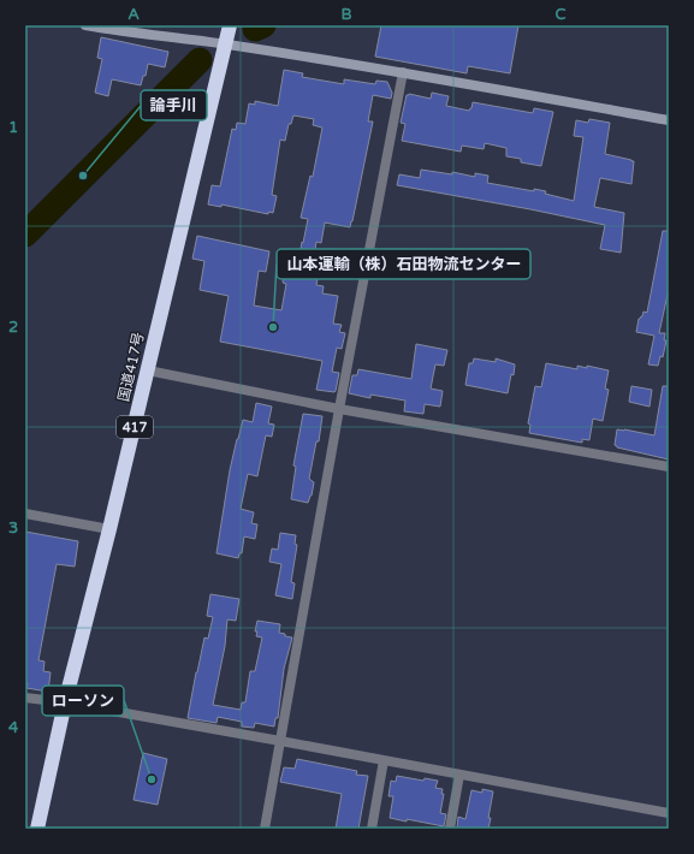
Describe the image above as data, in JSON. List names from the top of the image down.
{
  "streets": {
    "highway": ["国道417号", "417"]
  },
  "places": ["論手川", "山本運輸（株）石田物流センター", "ローソン"],
  "grid": {
    "columns": ["A", "B", "C"],
    "rows": [
      "1",
      "2",
      "3",
      "4"
    ]
  }
}
